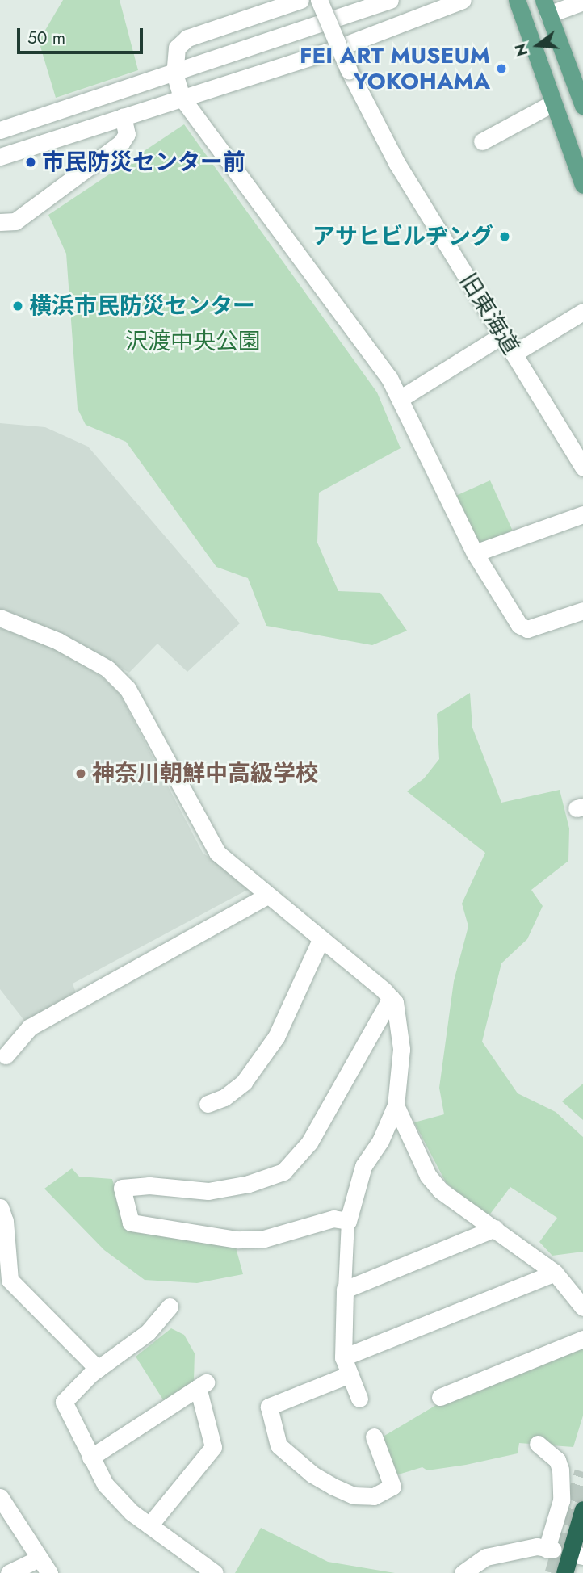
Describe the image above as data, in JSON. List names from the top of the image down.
{
  "streets": {
    "street": ["旧東海道"]
  },
  "parks": ["沢渡中央公園"],
  "places": [
    "FEI ART MUSEUM YOKOHAMA",
    "市民防災センター前",
    "アサヒビルヂング",
    "横浜市民防災センター",
    "神奈川朝鮮中高級学校"
  ],
  "scale_bar": "50 m",
  "north": "left"
}
